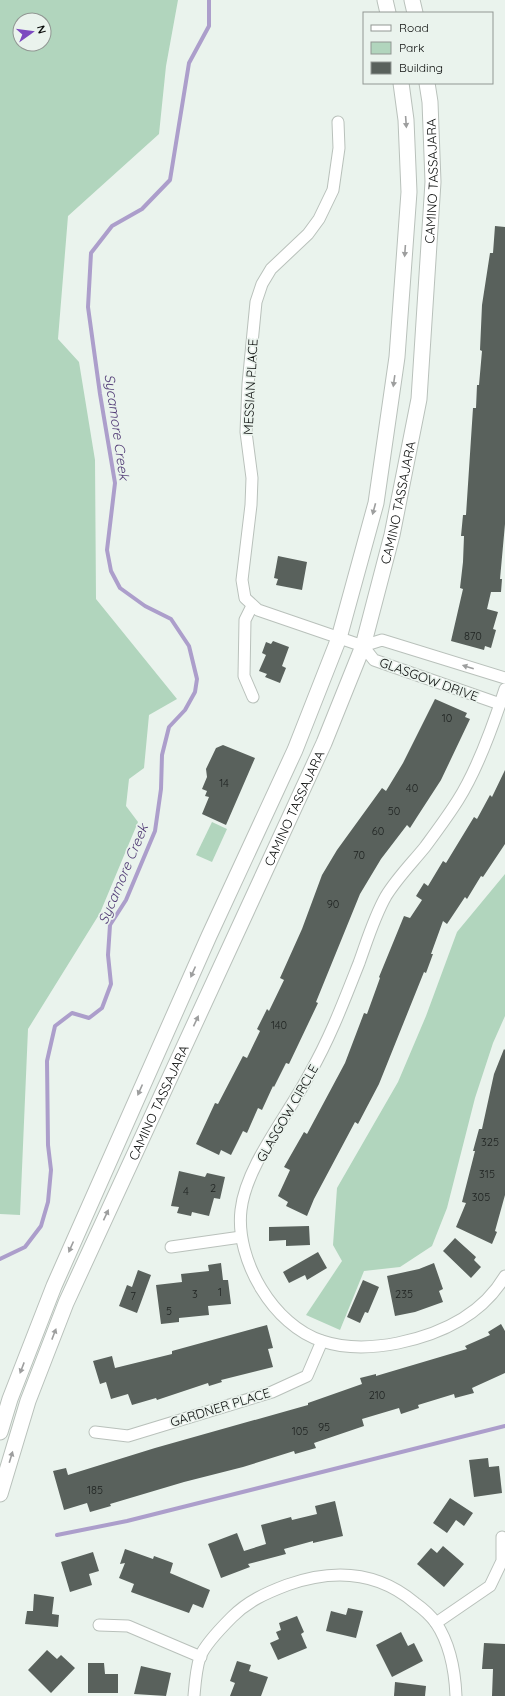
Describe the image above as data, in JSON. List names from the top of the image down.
{
  "streets": {
    "main road": ["CAMINO TASSAJARA"],
    "street": [
      "MESSIAN PLACE",
      "GLASGOW DRIVE",
      "GLASGOW CIRCLE",
      "GARDNER PLACE"
    ]
  },
  "crossings": [
    ["CAMINO TASSAJARA", "GLASGOW DRIVE"],
    ["GLASGOW DRIVE", "GLASGOW CIRCLE"],
    ["GLASGOW CIRCLE", "GARDNER PLACE"]
  ],
  "water": ["Sycamore Creek"],
  "house_numbers": [
    "870",
    "10",
    "14",
    "40",
    "50",
    "60",
    "70",
    "90",
    "140",
    "325",
    "315",
    "2",
    "4",
    "305",
    "1",
    "3",
    "235",
    "7",
    "5",
    "210",
    "95",
    "105",
    "185"
  ],
  "legend": ["Road", "Park", "Building"],
  "north": "right"
}
